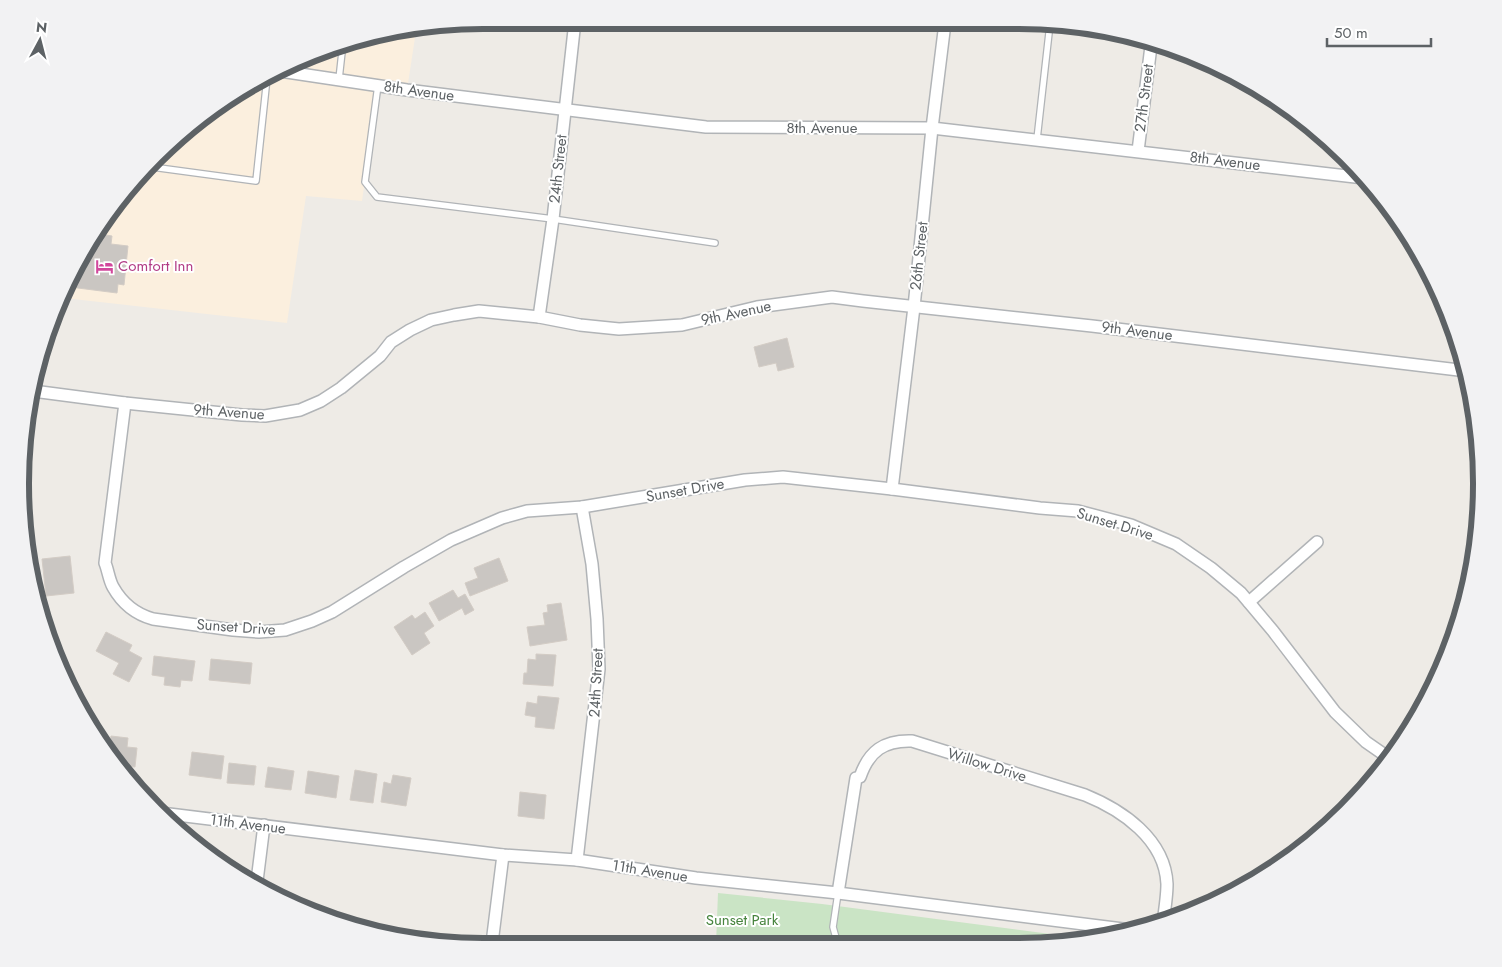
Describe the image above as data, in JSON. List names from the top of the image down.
{
  "streets": {
    "street": [
      "8th Avenue",
      "27th Street",
      "24th Street",
      "26th Street",
      "9th Avenue",
      "Sunset Drive",
      "Willow Drive",
      "11th Avenue"
    ]
  },
  "crossings": [
    ["8th Avenue", "27th Street"],
    ["8th Avenue", "24th Street"],
    ["8th Avenue", "26th Street"],
    ["24th Street", "9th Avenue"],
    ["24th Street", "Sunset Drive"],
    ["24th Street", "11th Avenue"],
    ["26th Street", "9th Avenue"],
    ["26th Street", "Sunset Drive"],
    ["9th Avenue", "Sunset Drive"],
    ["Willow Drive", "11th Avenue"]
  ],
  "parks": ["Sunset Park"],
  "places": {
    "hotel": ["Comfort Inn"]
  },
  "scale_bar": "50 m",
  "north": "top"
}
